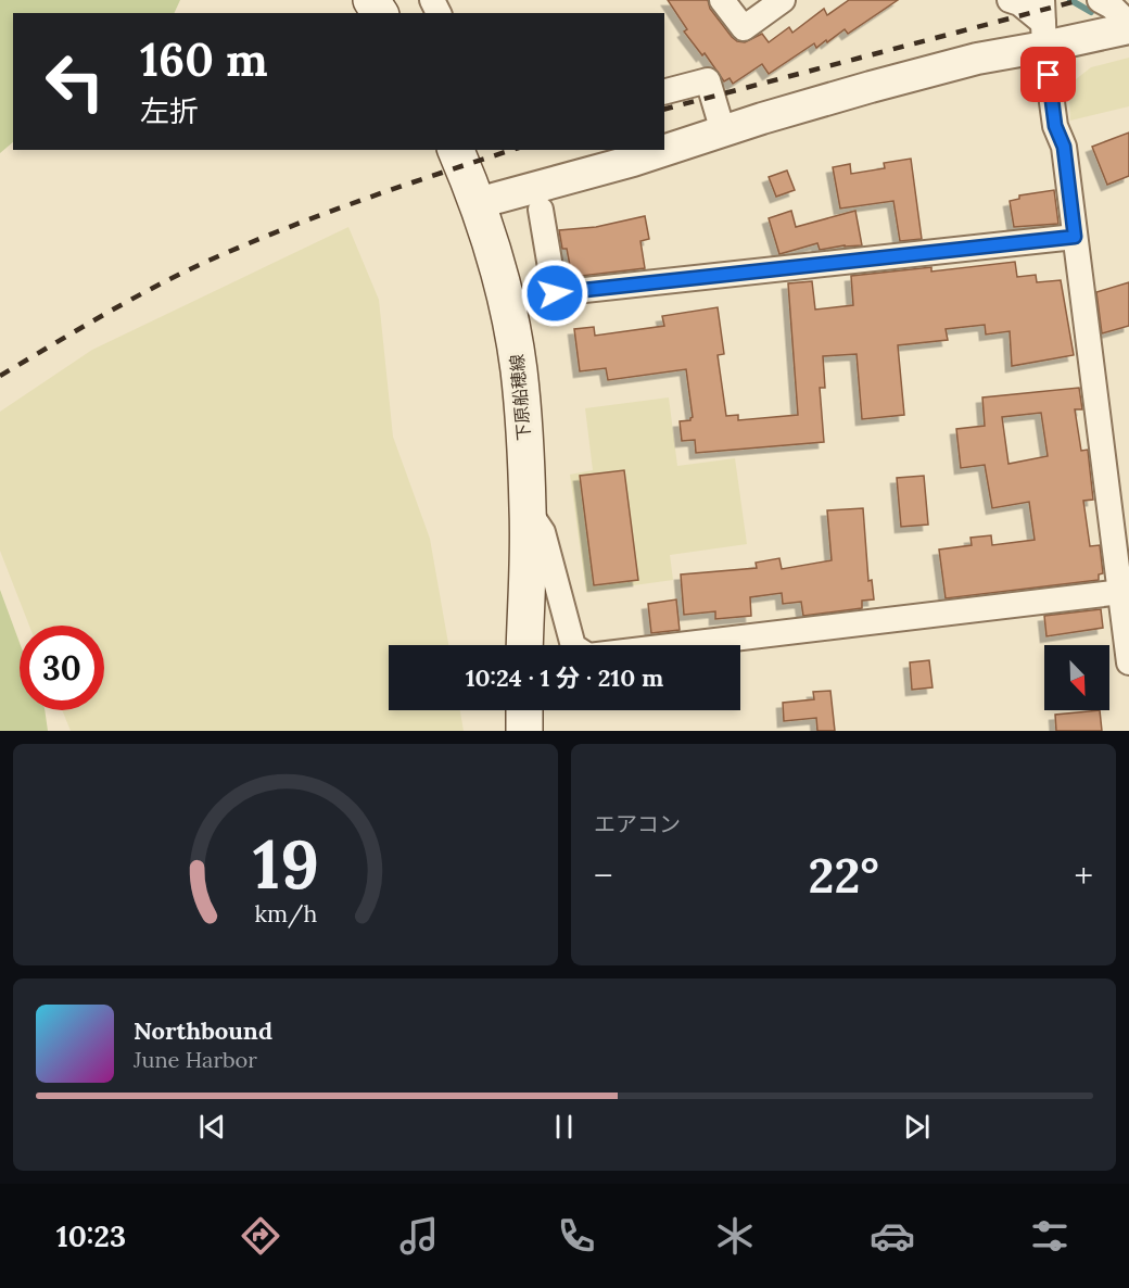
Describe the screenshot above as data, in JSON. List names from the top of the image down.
{
  "streets": {
    "main road": ["下原船穂線"]
  },
  "north": "bottom right",
  "page": {
    "turn": ["160 m", "左折"],
    "limit": "30",
    "trip": "10:24 · 1 分 · 210 m",
    "tile": "エアコン",
    "heat": ["−", "22°", "+"],
    "song": ["Northbound", "June Harbor"],
    "tabs": "10:23",
    "gauge": ["19", "km/h"]
  }
}
